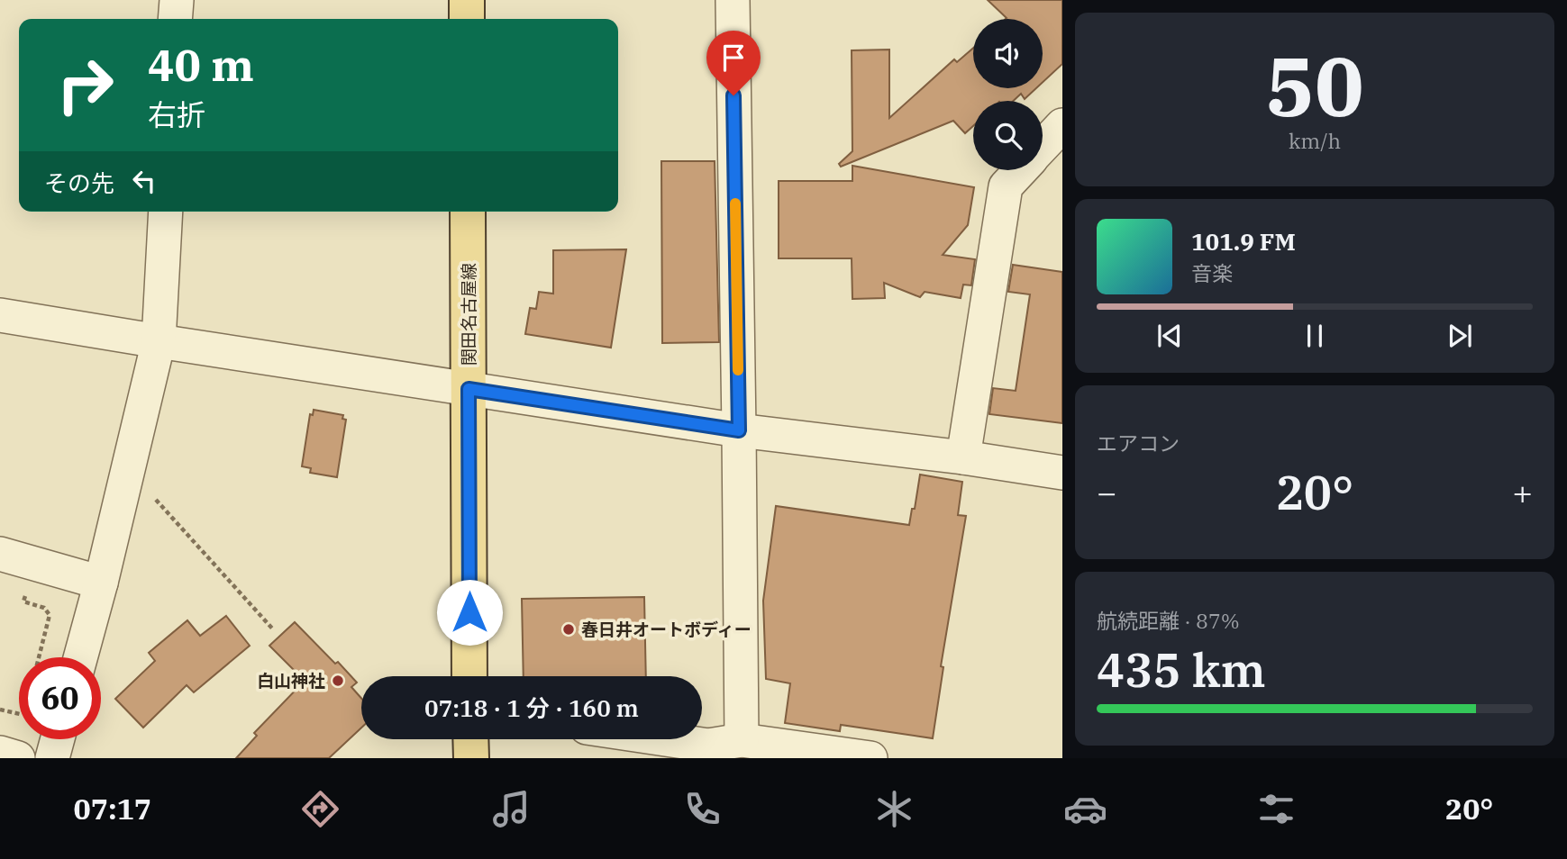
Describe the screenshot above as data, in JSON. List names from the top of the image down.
{
  "streets": {
    "main road": ["関田名古屋線"]
  },
  "places": ["春日井オートボディー", "白山神社"],
  "page": {
    "tile": [
      ["50", "km/h"],
      "エアコン",
      ["航続距離 · 87%", "435 km"]
    ],
    "turn": ["40 m", "右折"],
    "then": "その先",
    "song": ["101.9 FM", "音楽"],
    "heat": ["−", "20°", "+"],
    "limit": "60",
    "trip": "07:18 · 1 分 · 160 m",
    "tabs": ["07:17", "20°"]
  }
}
